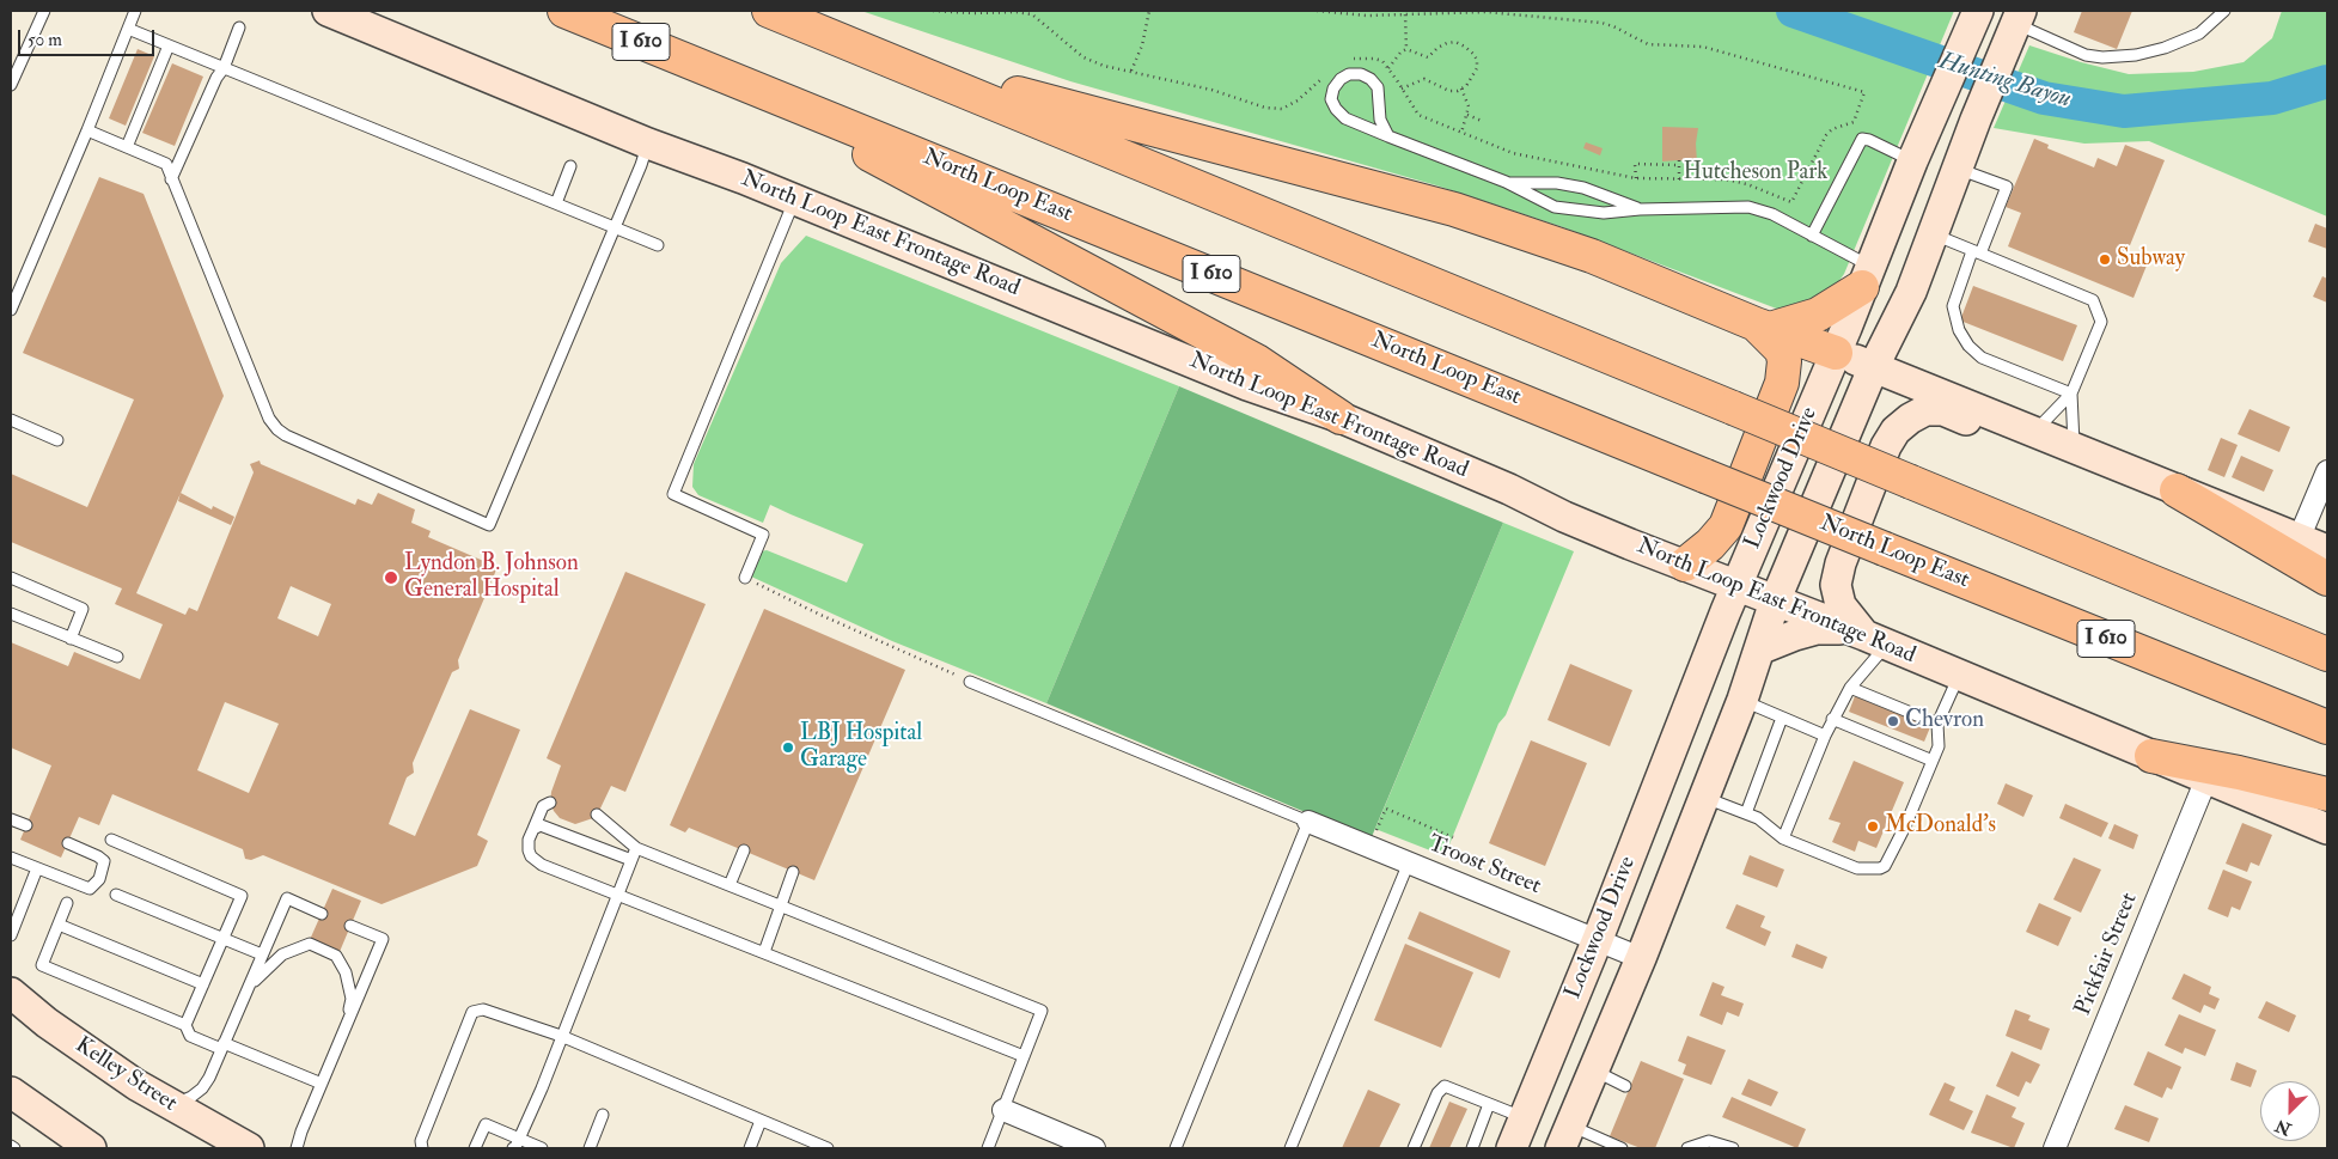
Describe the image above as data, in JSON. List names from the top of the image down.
{
  "streets": {
    "highway": ["I 610", "North Loop East"],
    "main road": ["North Loop East Frontage Road", "Lockwood Drive", "Kelley Street"],
    "street": ["Troost Street", "Pickfair Street"]
  },
  "crossings": [
    ["North Loop East Frontage Road", "Lockwood Drive"],
    ["North Loop East Frontage Road", "Pickfair Street"],
    ["Lockwood Drive", "Troost Street"]
  ],
  "water": ["Hunting Bayou"],
  "parks": ["Hutcheson Park"],
  "places": [
    "Subway",
    "Lyndon B. Johnson General Hospital",
    "Chevron",
    "LBJ Hospital Garage",
    "McDonald's"
  ],
  "scale_bar": "50 m",
  "north": "bottom left"
}
